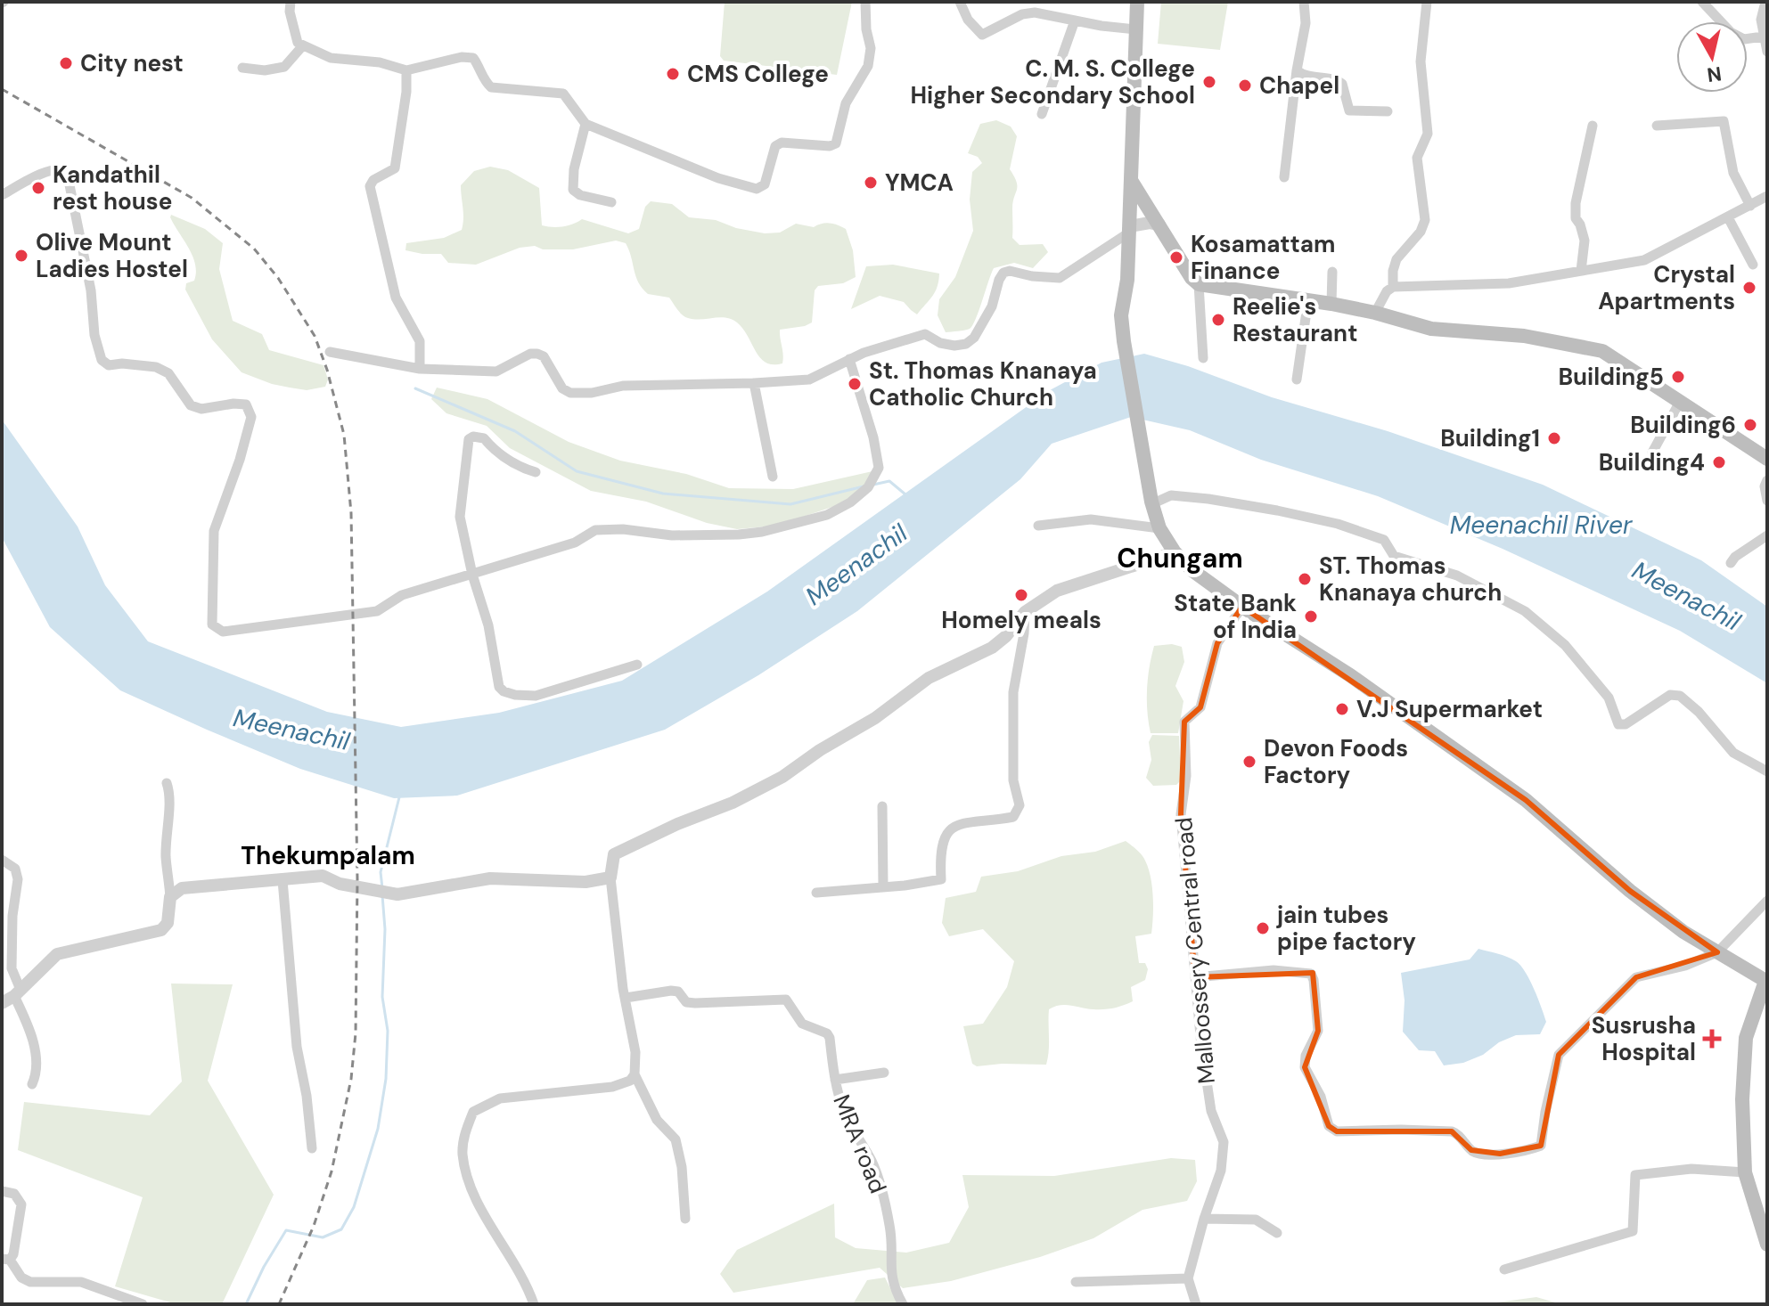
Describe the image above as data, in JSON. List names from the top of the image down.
{
  "streets": {
    "street": ["Malloossery Central road", "MRA road"]
  },
  "districts": ["Chungam", "Thekumpalam"],
  "water": ["Meenachil River", "Meenachil"],
  "places": {
    "other": [
      "City nest",
      "CMS College",
      "C. M. S. College Higher Secondary School",
      "Chapel",
      "YMCA",
      "Kandathil rest house",
      "Olive Mount Ladies Hostel",
      "Kosamattam Finance",
      "Crystal Apartments",
      "Reelie's Restaurant",
      "Building5",
      "St. Thomas Knanaya Catholic Church",
      "Building6",
      "Building1",
      "Building4",
      "ST. Thomas Knanaya church",
      "Homely meals",
      "State Bank of India",
      "V.J Supermarket",
      "Devon Foods Factory",
      "jain tubes pipe factory"
    ],
    "health": ["Susrusha Hospital"]
  },
  "north": "bottom"
}
